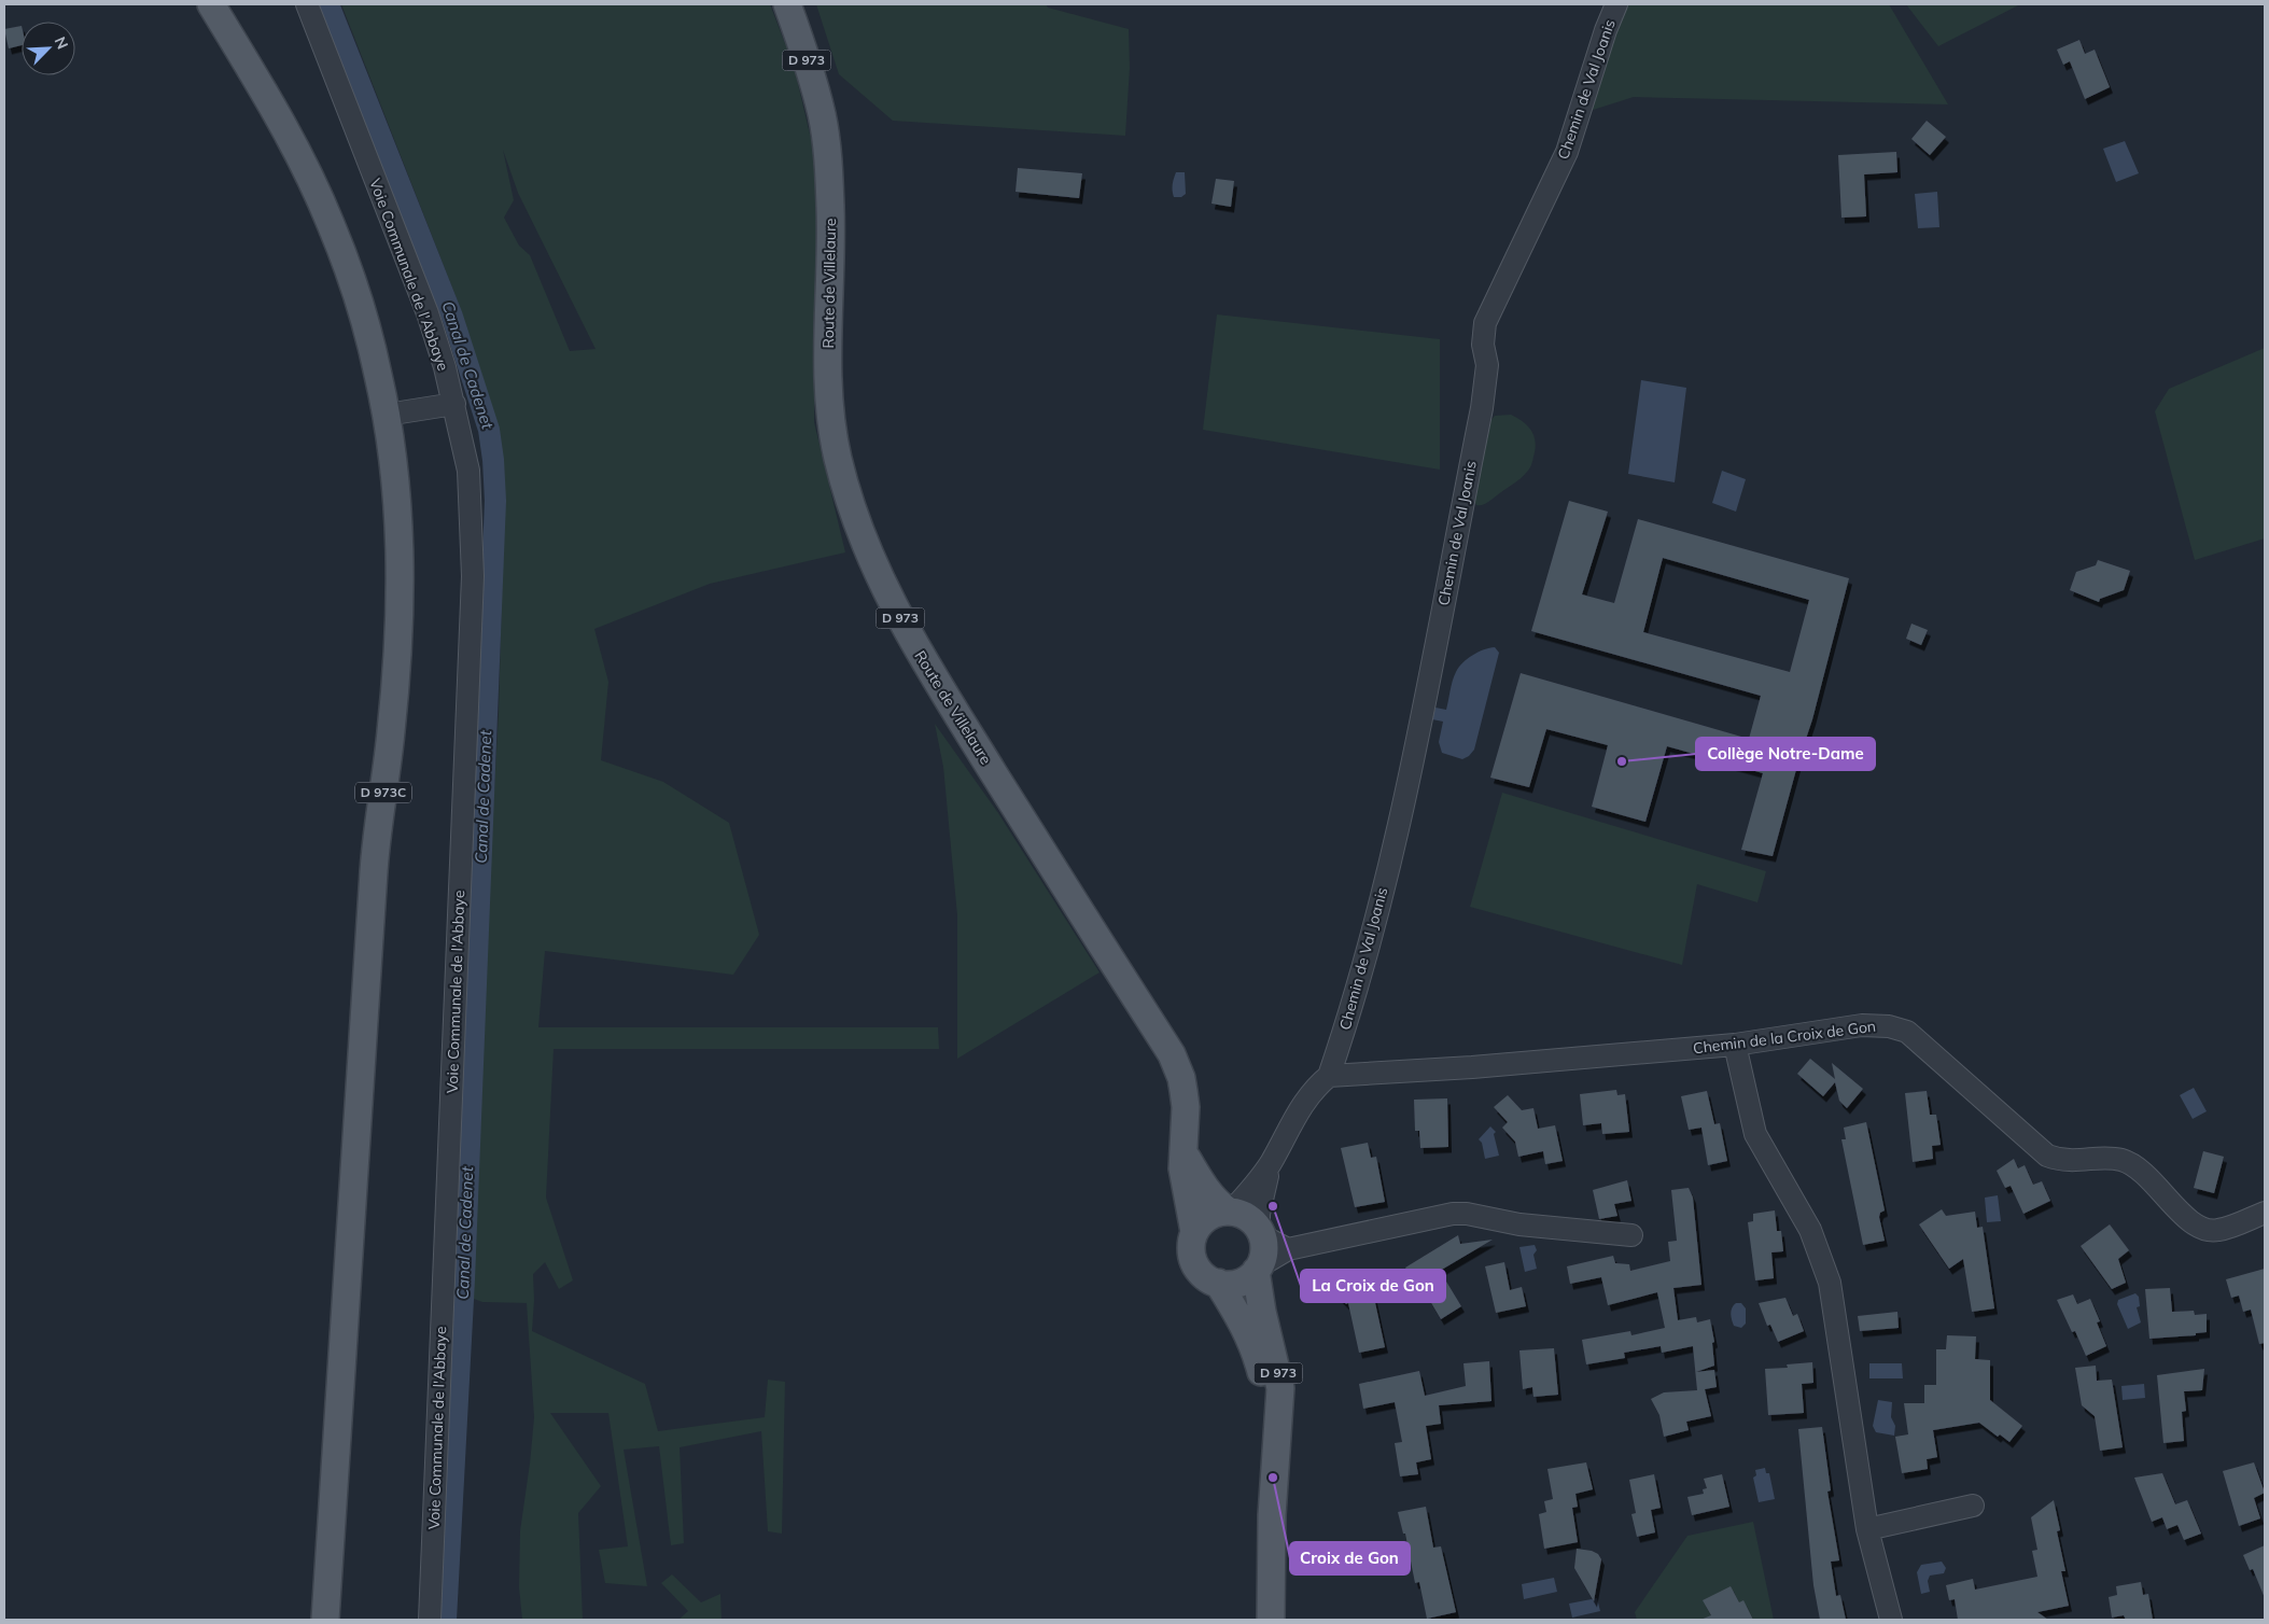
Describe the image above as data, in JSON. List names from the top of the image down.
{
  "streets": {
    "main road": ["D 973", "Route de Villelaure", "D 973C"],
    "street": ["Chemin de Val Joanis", "Voie Communale de l'Abbaye", "Chemin de la Croix de Gon"]
  },
  "crossings": [
    ["D 973", "Route de Villelaure"],
    ["Chemin de Val Joanis", "Chemin de la Croix de Gon"]
  ],
  "water": ["Canal de Cadenet"],
  "places": ["Collège Notre-Dame", "La Croix de Gon", "Croix de Gon"],
  "north": "top right"
}
